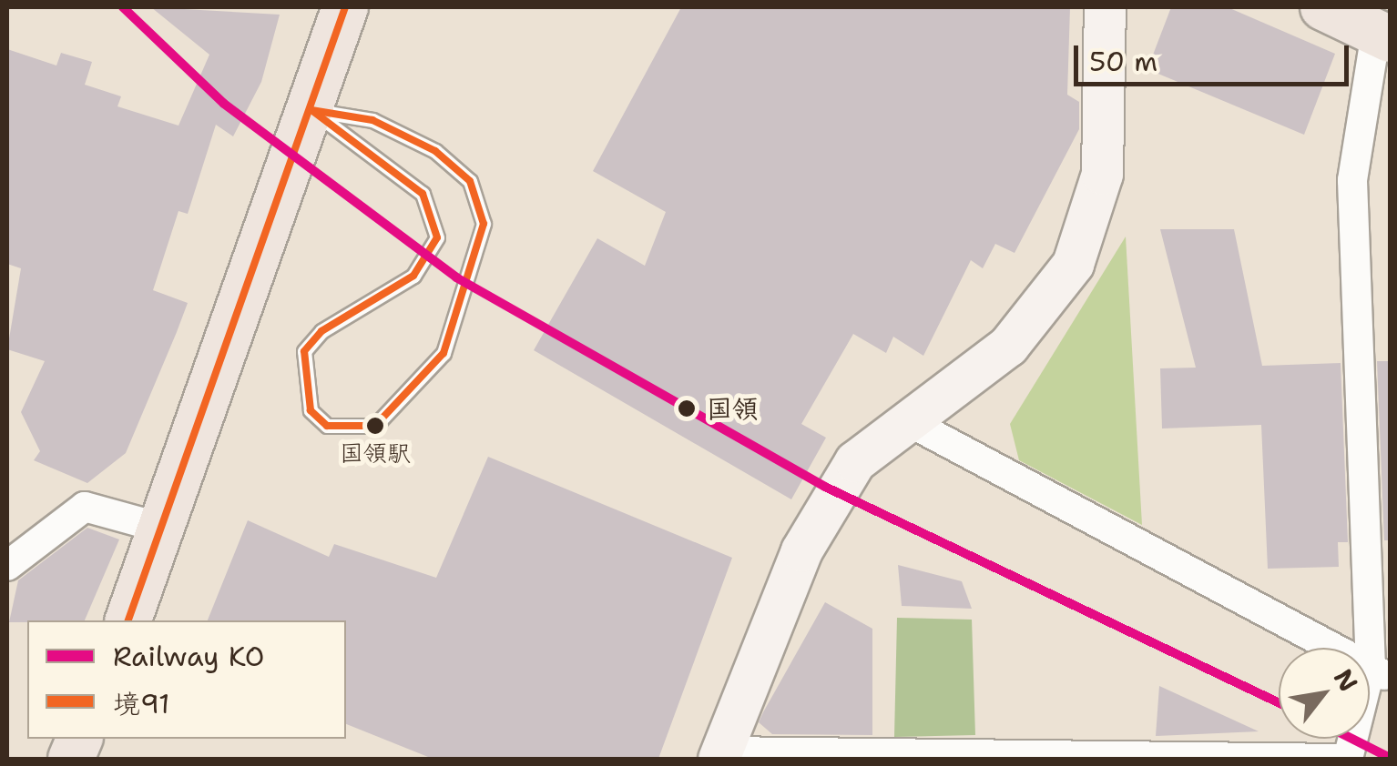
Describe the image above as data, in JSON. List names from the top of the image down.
{
  "places": ["国領", "国領駅"],
  "lines": ["rail line KO", "transit line 境91"],
  "legend": ["Railway KO", "境91"],
  "scale_bar": "50 m",
  "north": "top right"
}
